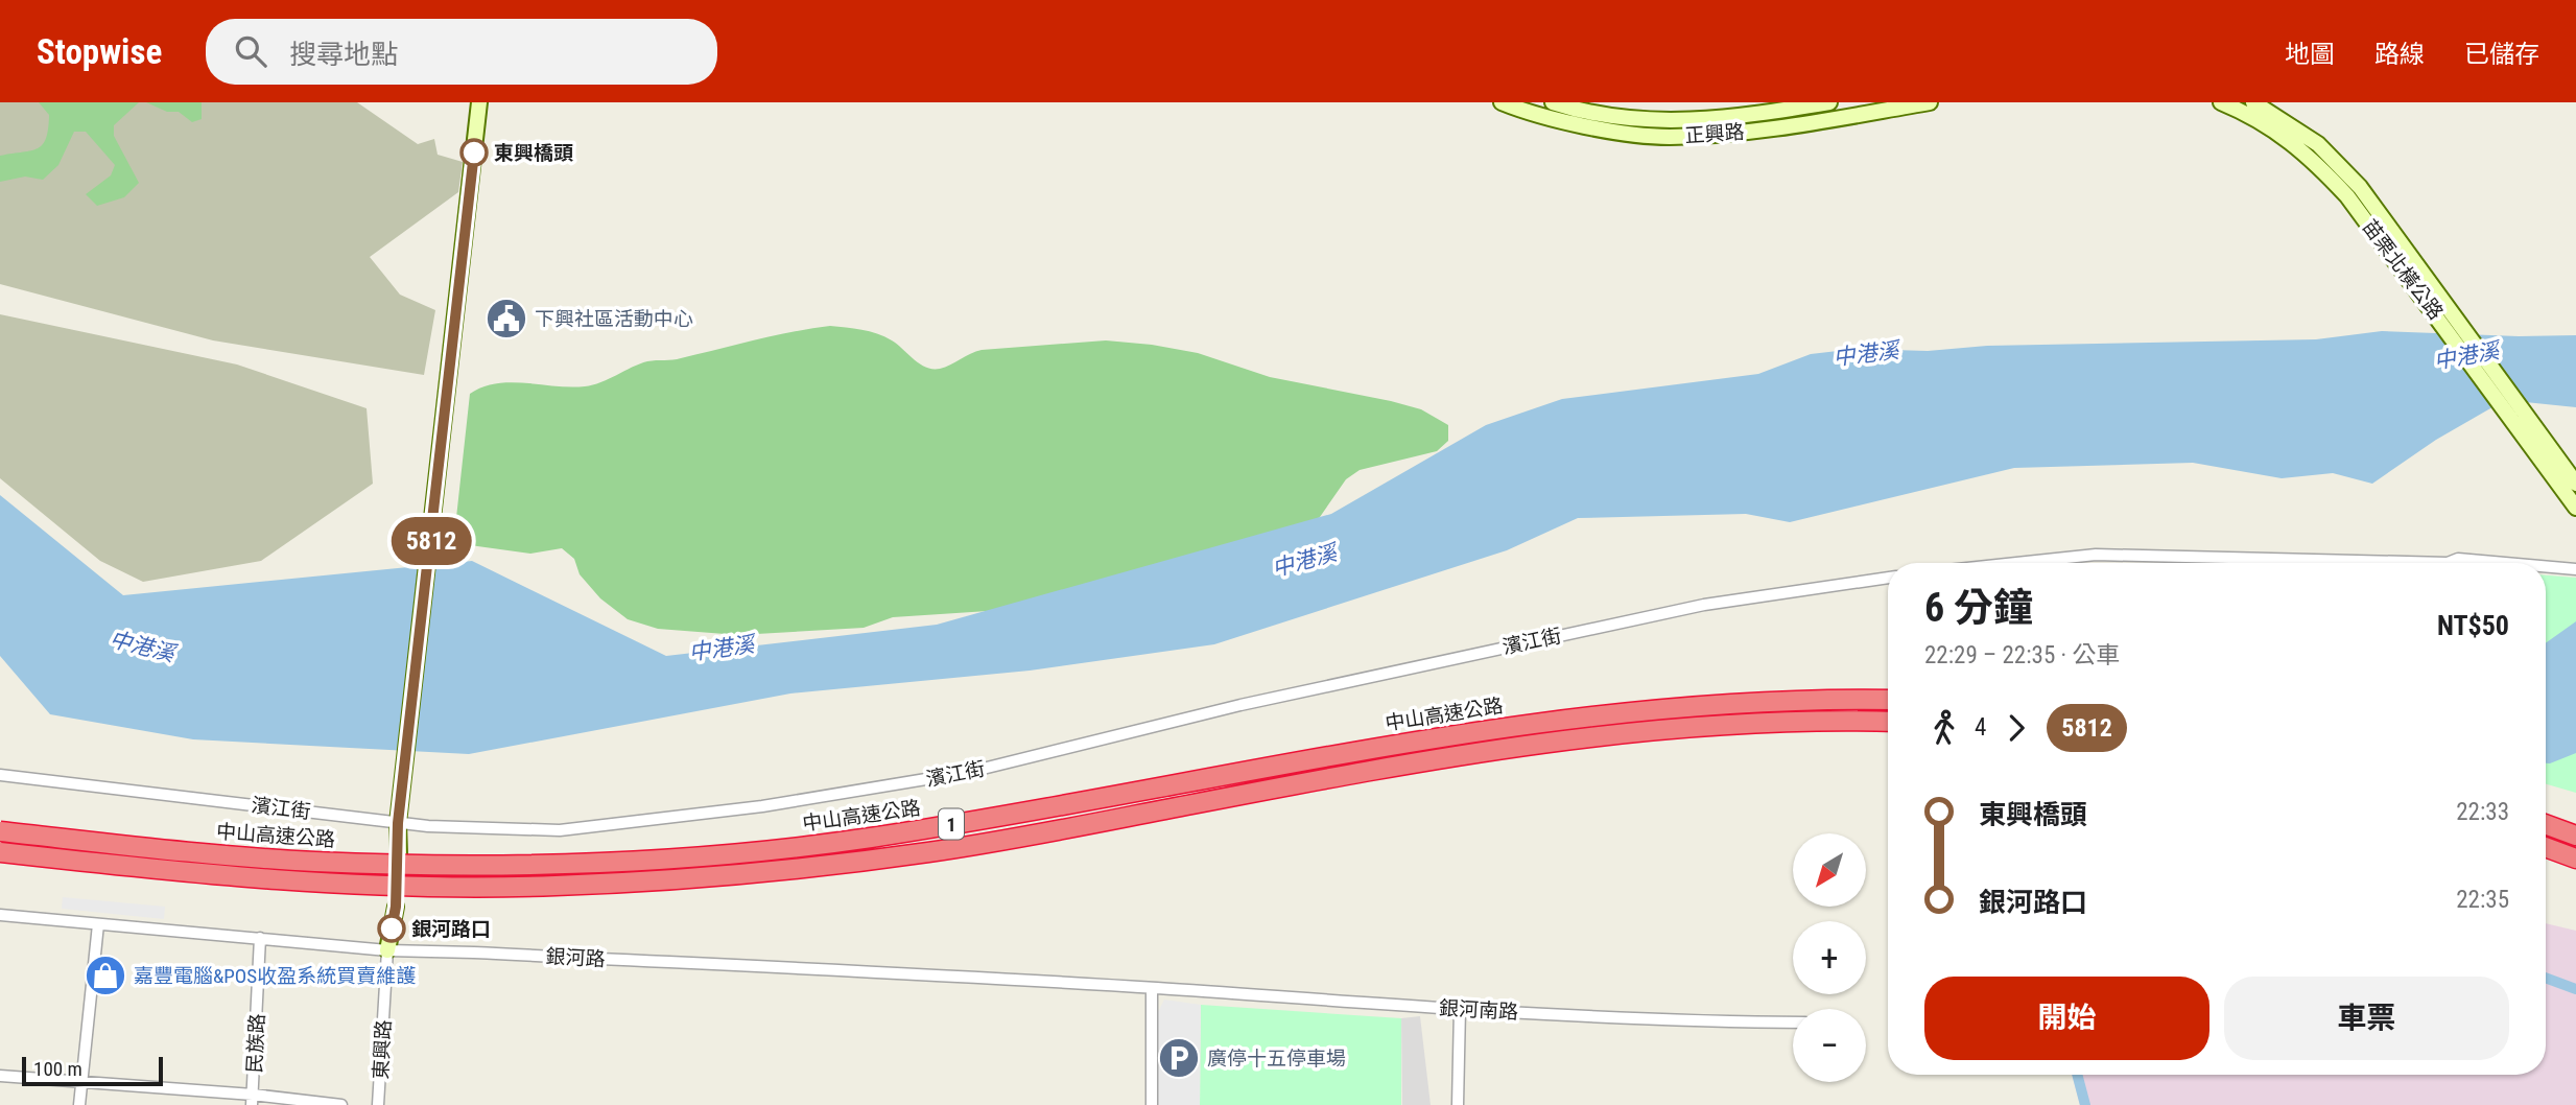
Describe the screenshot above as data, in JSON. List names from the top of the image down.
{
  "streets": {
    "highway": ["中山高速公路", "1"],
    "main road": ["正興路", "苗栗北橫公路", "東興路"],
    "street": [
      "濱江街",
      "銀河路",
      "銀河南路",
      "民族路"
    ]
  },
  "crossings": [
    ["銀河路", "銀河南路"],
    ["銀河路", "民族路"],
    ["銀河路", "東興路"]
  ],
  "water": ["中港溪"],
  "places": {
    "other": ["東興橋頭", "銀河路口"],
    "public building": ["下興社區活動中心"],
    "shop": ["嘉豐電腦&POS收盈系統買賣維護"],
    "parking": ["廣停十五停車場"]
  },
  "lines": ["bus line 5812"],
  "scale_bar": "100 m",
  "north": "bottom left",
  "page": {
    "header": "Stopwise",
    "search": "搜尋地點",
    "nav": ["地圖", "路線", "已儲存"],
    "on_map": "5812",
    "heading": ["6 分鐘", "22:29 – 22:35 · 公車", "NT$50"],
    "legs": ["4", "5812"],
    "list": [
      {
        "name": "東興橋頭",
        "value": "22:33"
      },
      {
        "name": "銀河路口",
        "value": "22:35"
      }
    ],
    "map_buttons": ["+", "−"],
    "buttons": ["開始", "車票"],
    "scale": "100 m"
  }
}
